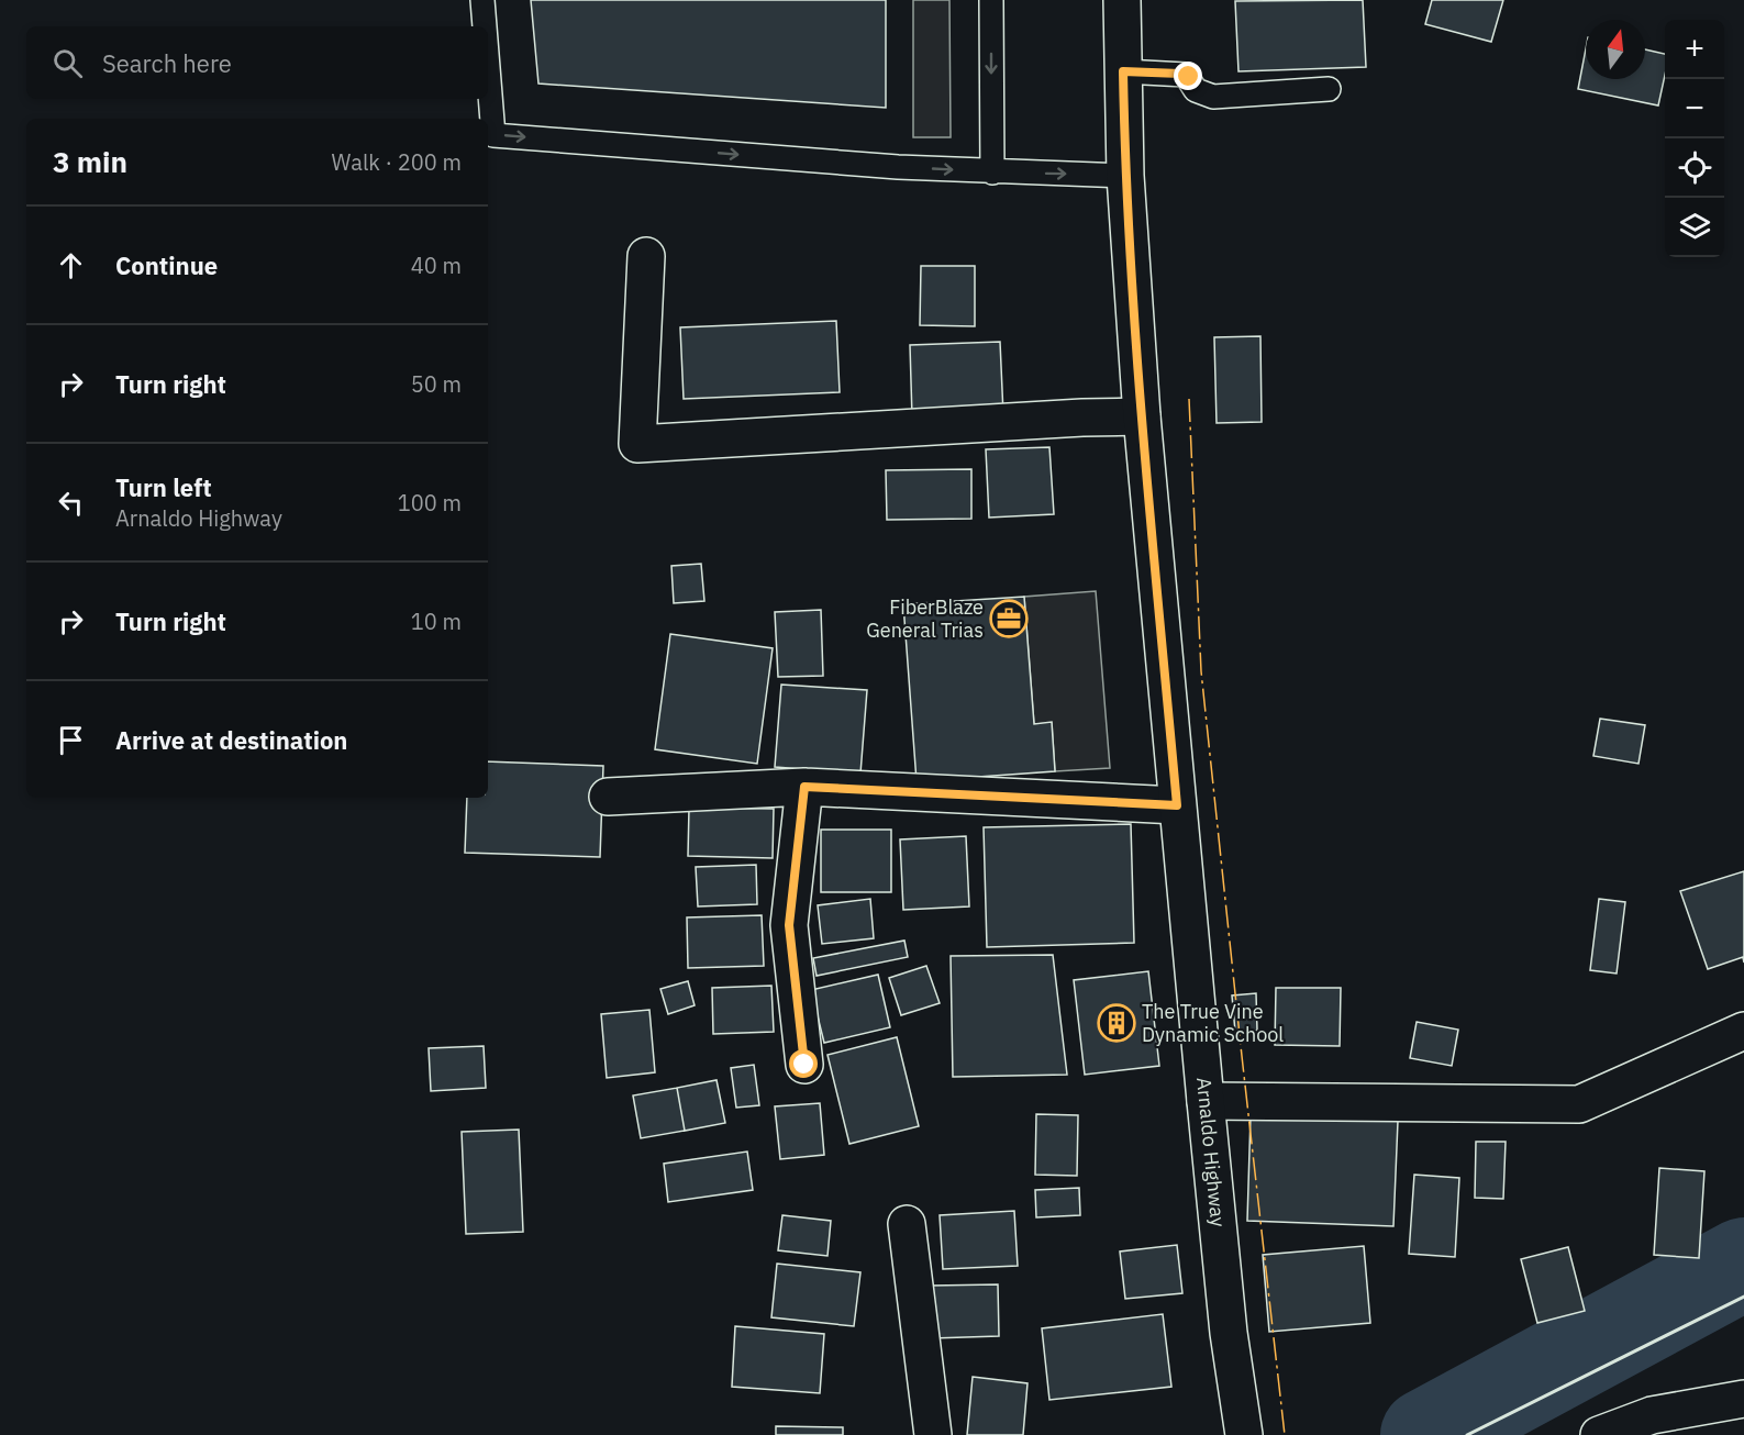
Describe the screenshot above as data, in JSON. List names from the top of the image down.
{
  "streets": {
    "street": ["Arnaldo Highway"]
  },
  "places": {
    "office": ["FiberBlaze General Trias"],
    "building": ["The True Vine Dynamic School"]
  },
  "north": "top",
  "page": {
    "map_buttons": ["+", "−"],
    "search": "Search here",
    "heading": ["3 min", "Walk · 200 m"],
    "list": [
      ["Continue", "40 m"],
      ["Turn right", "50 m"],
      ["Turn left", "Arnaldo Highway", "100 m"],
      ["Turn right", "10 m"],
      "Arrive at destination"
    ]
  }
}
